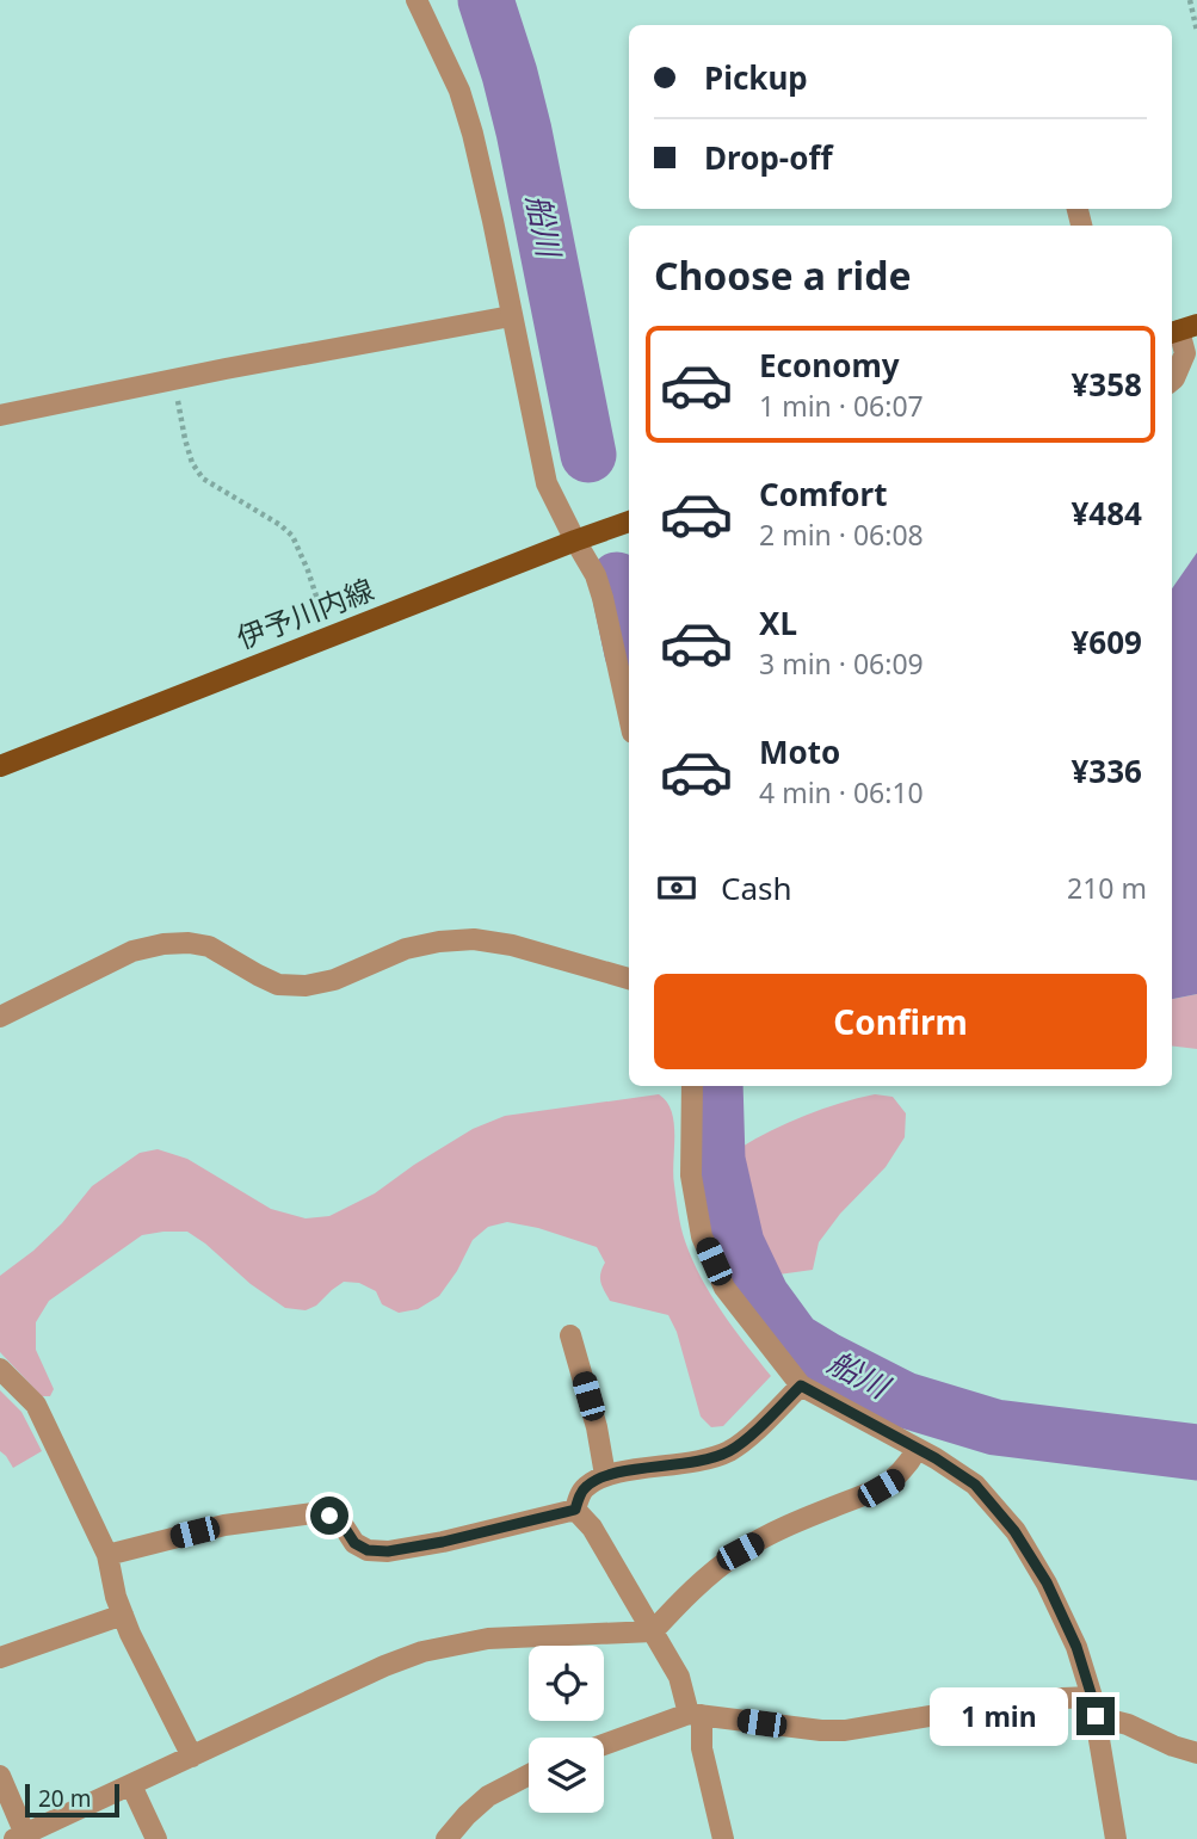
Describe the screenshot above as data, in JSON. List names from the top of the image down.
{
  "streets": {
    "main road": ["伊予川内線"]
  },
  "water": ["船川"],
  "scale_bar": "20 m",
  "page": {
    "banner": ["Pickup", "Drop-off"],
    "heading": "Choose a ride",
    "list": [
      {
        "name": "Economy",
        "note": "1 min · 06:07",
        "value": "¥358"
      },
      {
        "name": "Comfort",
        "note": "2 min · 06:08",
        "value": "¥484"
      },
      {
        "name": "XL",
        "note": "3 min · 06:09",
        "value": "¥609"
      },
      {
        "name": "Moto",
        "note": "4 min · 06:10",
        "value": "¥336"
      }
    ],
    "pay": ["Cash", "210 m"],
    "buttons": "Confirm",
    "bubble": "1 min",
    "scale": "20 m"
  }
}
